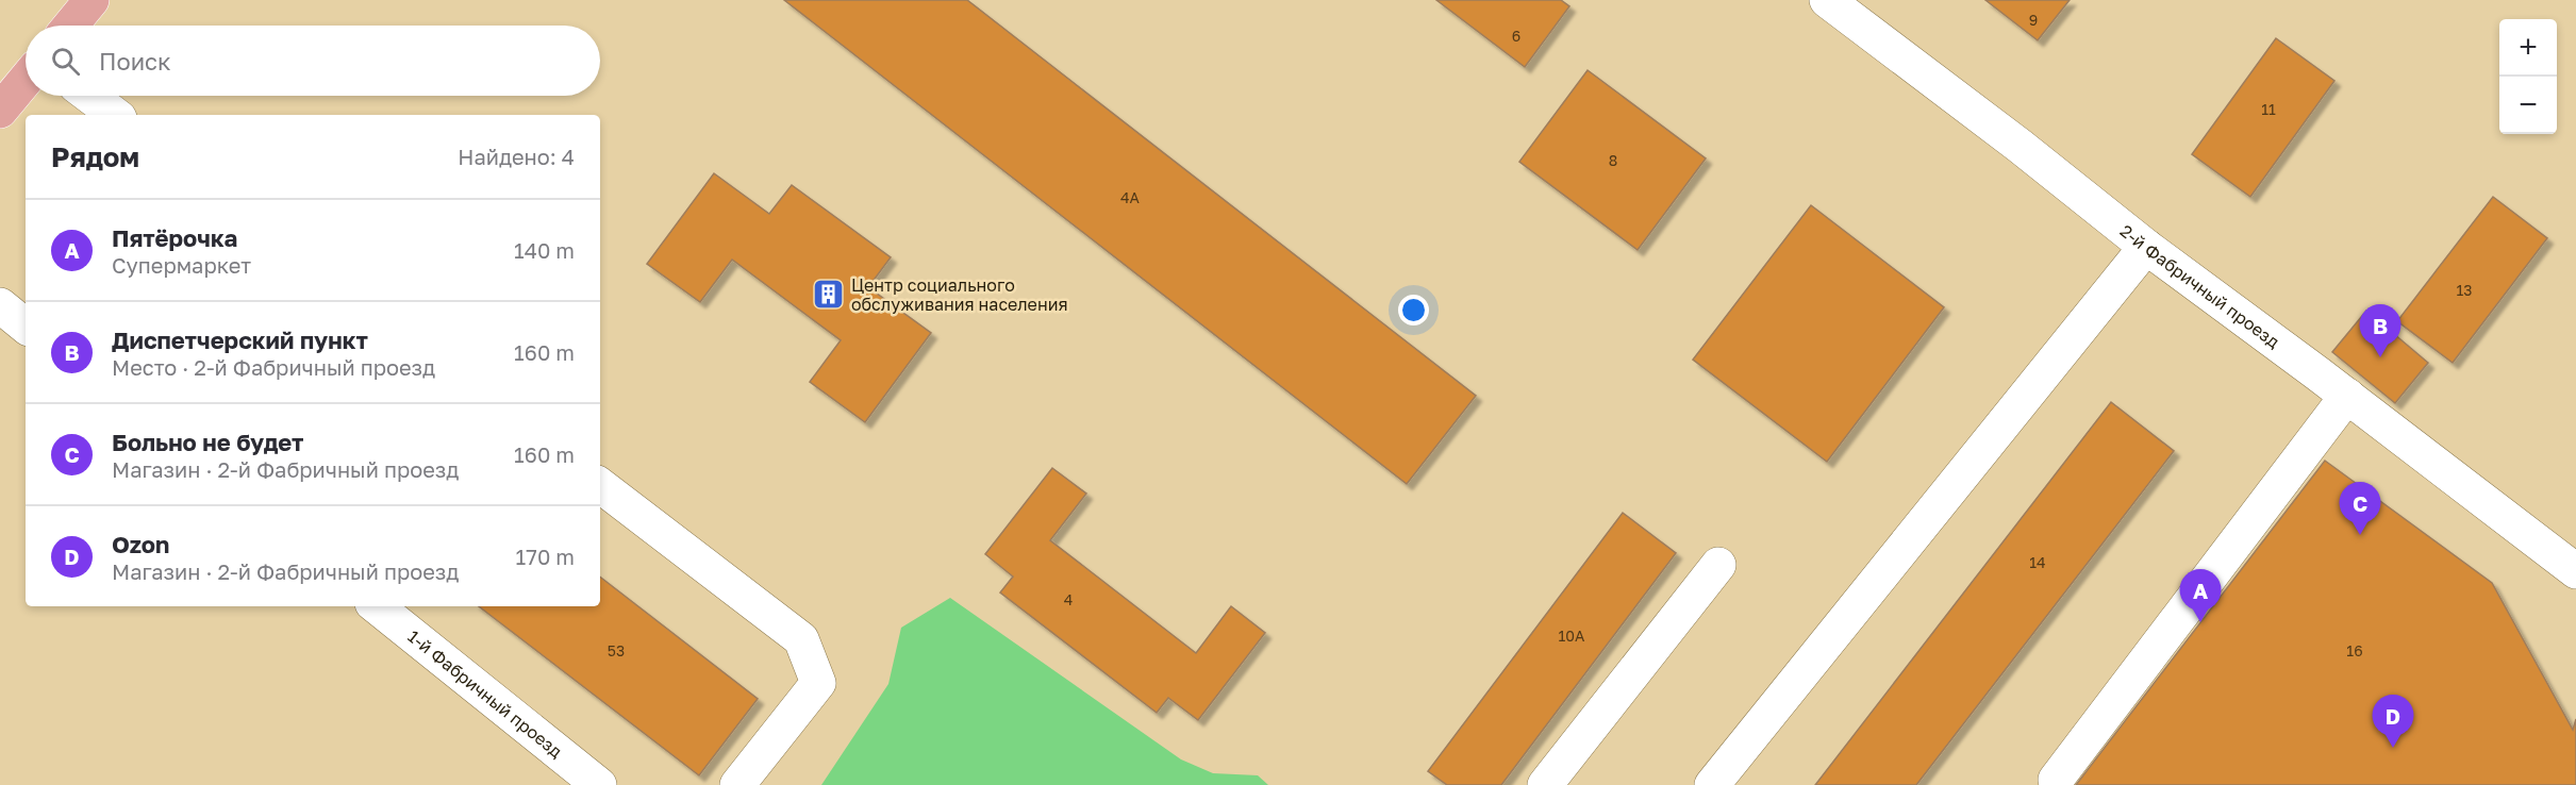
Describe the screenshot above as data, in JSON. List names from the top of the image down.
{
  "streets": {
    "street": ["2-й Фабричный проезд", "1-й Фабричный проезд"]
  },
  "places": {
    "building": ["Центр социального обслуживания населения"]
  },
  "house_numbers": [
    "9",
    "6",
    "11",
    "8",
    "4А",
    "13",
    "14",
    "4",
    "10А",
    "53",
    "16"
  ],
  "page": {
    "map_buttons": ["+", "−"],
    "search": "Поиск",
    "heading": ["Рядом", "Найдено: 4"],
    "list": [
      {
        "mark": "A",
        "name": "Пятёрочка",
        "note": "Супермаркет",
        "value": "140 m"
      },
      {
        "mark": "B",
        "name": "Диспетчерский пункт",
        "note": "Место · 2-й Фабричный проезд",
        "value": "160 m"
      },
      {
        "mark": "C",
        "name": "Больно не будет",
        "note": "Магазин · 2-й Фабричный проезд",
        "value": "160 m"
      },
      {
        "mark": "D",
        "name": "Ozon",
        "note": "Магазин · 2-й Фабричный проезд",
        "value": "170 m"
      }
    ],
    "pins": [
      "B",
      "C",
      "A",
      "D"
    ]
  }
}
